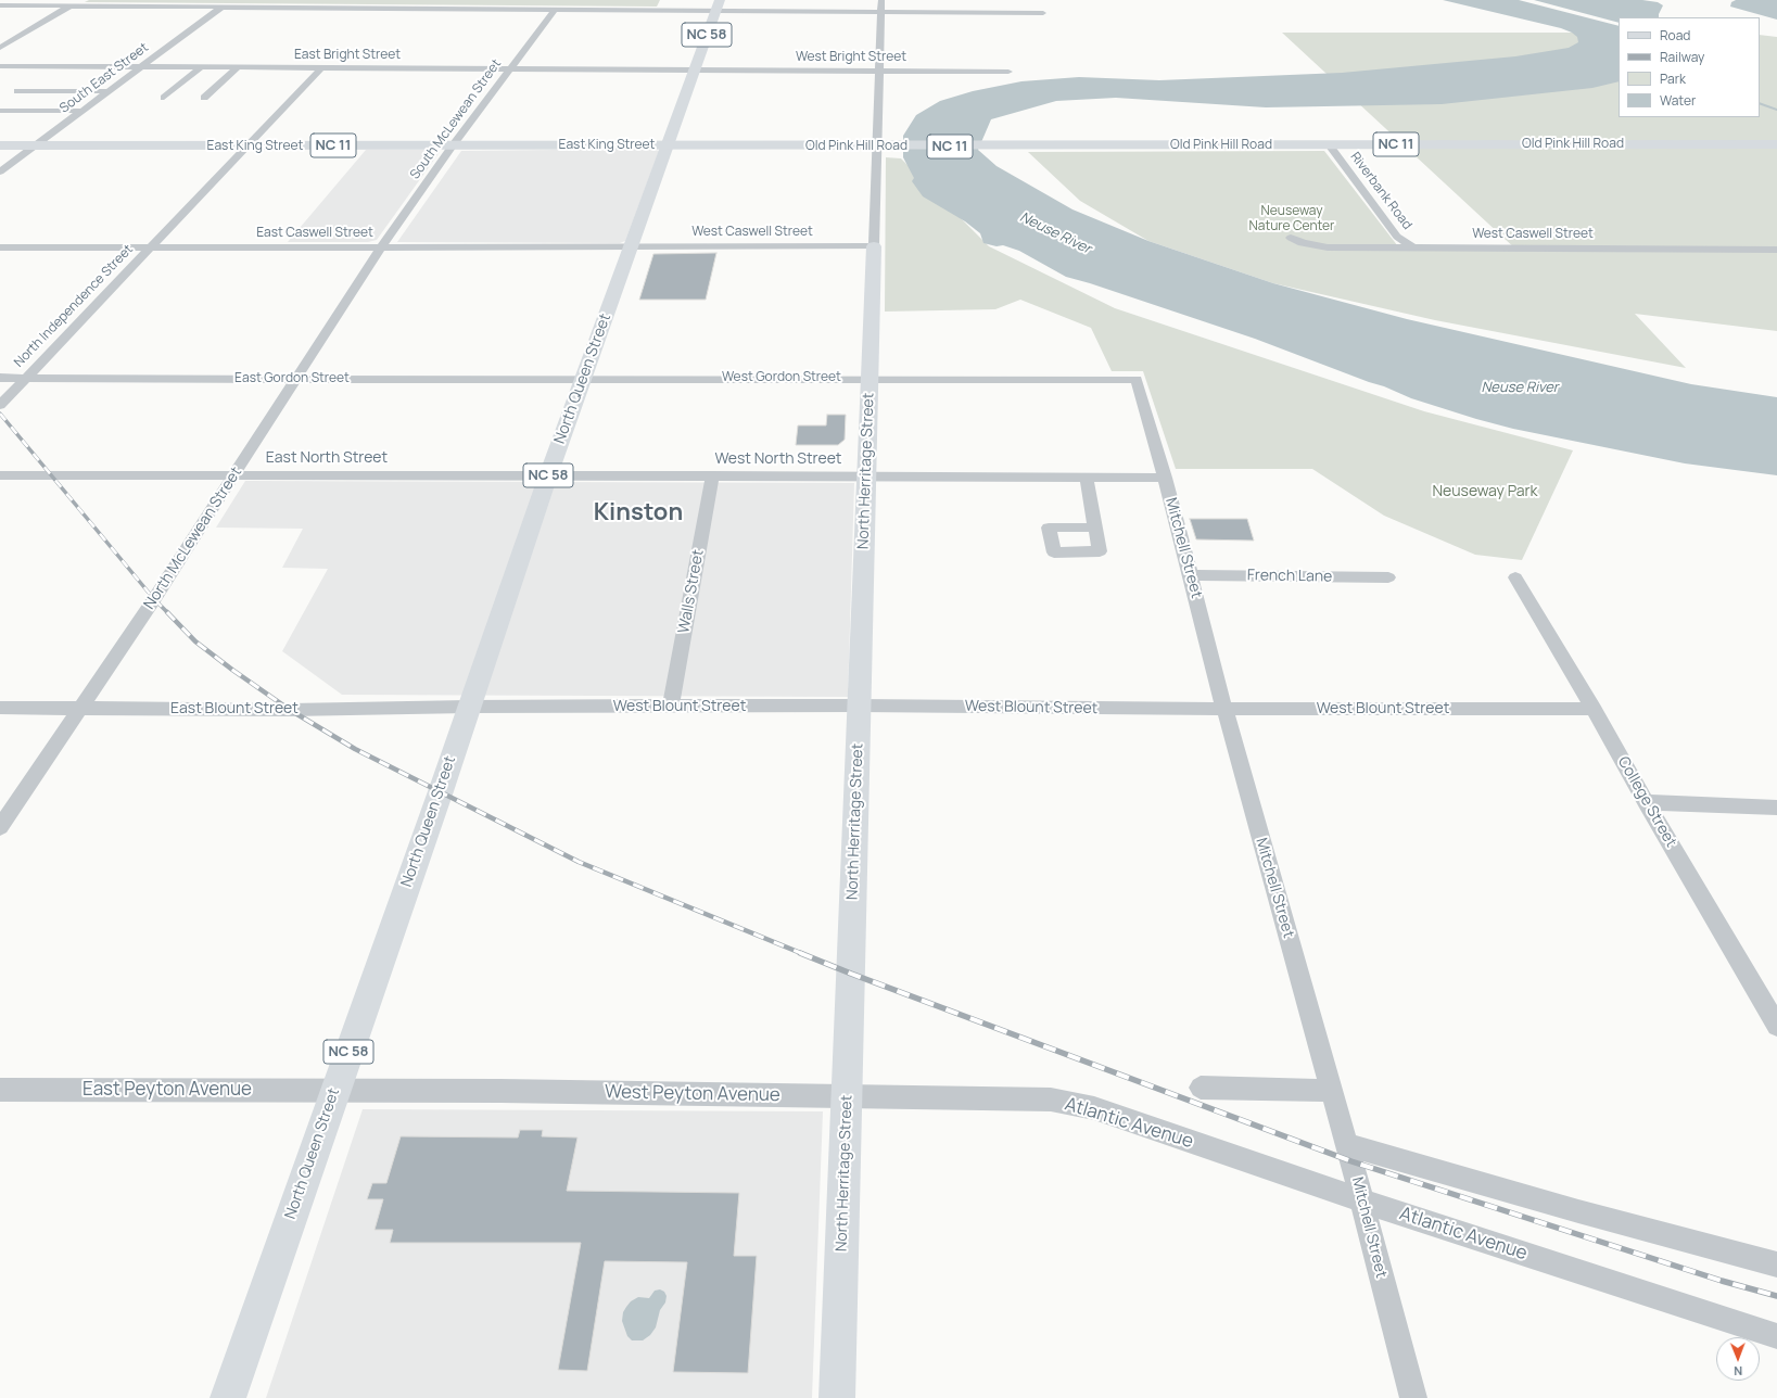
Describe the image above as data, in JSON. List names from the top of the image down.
{
  "streets": {
    "main road": [
      "NC 58",
      "NC 11",
      "Old Pink Hill Road",
      "East King Street",
      "North Queen Street",
      "North Herritage Street"
    ],
    "street": [
      "East Bright Street",
      "West Bright Street",
      "South East Street",
      "South McLewean Street",
      "Riverbank Road",
      "West Caswell Street",
      "East Caswell Street",
      "North Independence Street",
      "West Gordon Street",
      "East Gordon Street",
      "East North Street",
      "West North Street",
      "North McLewean Street",
      "Mitchell Street",
      "French Lane",
      "Walls Street",
      "West Blount Street",
      "East Blount Street",
      "College Street",
      "East Peyton Avenue",
      "West Peyton Avenue",
      "Atlantic Avenue"
    ]
  },
  "crossings": [
    ["NC 58", "East Bright Street"],
    ["NC 58", "West Bright Street"],
    ["NC 58", "Old Pink Hill Road"],
    ["NC 58", "East King Street"],
    ["NC 58", "West Caswell Street"],
    ["NC 58", "East Caswell Street"],
    ["NC 58", "North Queen Street"],
    ["East Bright Street", "West Bright Street"],
    ["East Bright Street", "South East Street"],
    ["East Bright Street", "South McLewean Street"],
    ["East Bright Street", "North Independence Street"],
    ["South East Street", "East King Street"],
    ["South McLewean Street", "East King Street"],
    ["South McLewean Street", "East Caswell Street"],
    ["South McLewean Street", "North McLewean Street"],
    ["Old Pink Hill Road", "East King Street"],
    ["Old Pink Hill Road", "Riverbank Road"],
    ["East King Street", "North Independence Street"],
    ["Riverbank Road", "West Caswell Street"],
    ["West Caswell Street", "East Caswell Street"],
    ["West Caswell Street", "North Queen Street"],
    ["West Caswell Street", "North Herritage Street"],
    ["East Caswell Street", "North Independence Street"],
    ["East Caswell Street", "North Queen Street"],
    ["East Caswell Street", "North McLewean Street"],
    ["North Independence Street", "East Gordon Street"],
    ["West Gordon Street", "East Gordon Street"],
    ["West Gordon Street", "North Queen Street"],
    ["West Gordon Street", "North Herritage Street"],
    ["West Gordon Street", "Mitchell Street"],
    ["East Gordon Street", "North Queen Street"],
    ["East Gordon Street", "North McLewean Street"],
    ["North Queen Street", "East North Street"],
    ["North Queen Street", "West North Street"],
    ["North Queen Street", "West Blount Street"],
    ["North Queen Street", "East Blount Street"],
    ["North Queen Street", "East Peyton Avenue"],
    ["North Queen Street", "West Peyton Avenue"],
    ["East North Street", "West North Street"],
    ["East North Street", "North McLewean Street"],
    ["West North Street", "North Herritage Street"],
    ["West North Street", "Mitchell Street"],
    ["West North Street", "Walls Street"],
    ["North Herritage Street", "West Blount Street"],
    ["North Herritage Street", "West Peyton Avenue"],
    ["North McLewean Street", "East Blount Street"],
    ["Mitchell Street", "French Lane"],
    ["Mitchell Street", "West Blount Street"],
    ["Mitchell Street", "Atlantic Avenue"],
    ["Walls Street", "West Blount Street"],
    ["West Blount Street", "East Blount Street"],
    ["West Blount Street", "College Street"],
    ["East Peyton Avenue", "West Peyton Avenue"],
    ["West Peyton Avenue", "Atlantic Avenue"]
  ],
  "districts": ["Kinston"],
  "water": ["Neuse River"],
  "parks": ["Neuseway Nature Center", "Neuseway Park"],
  "legend": [
    "Road",
    "Railway",
    "Park",
    "Water"
  ],
  "north": "bottom"
}
